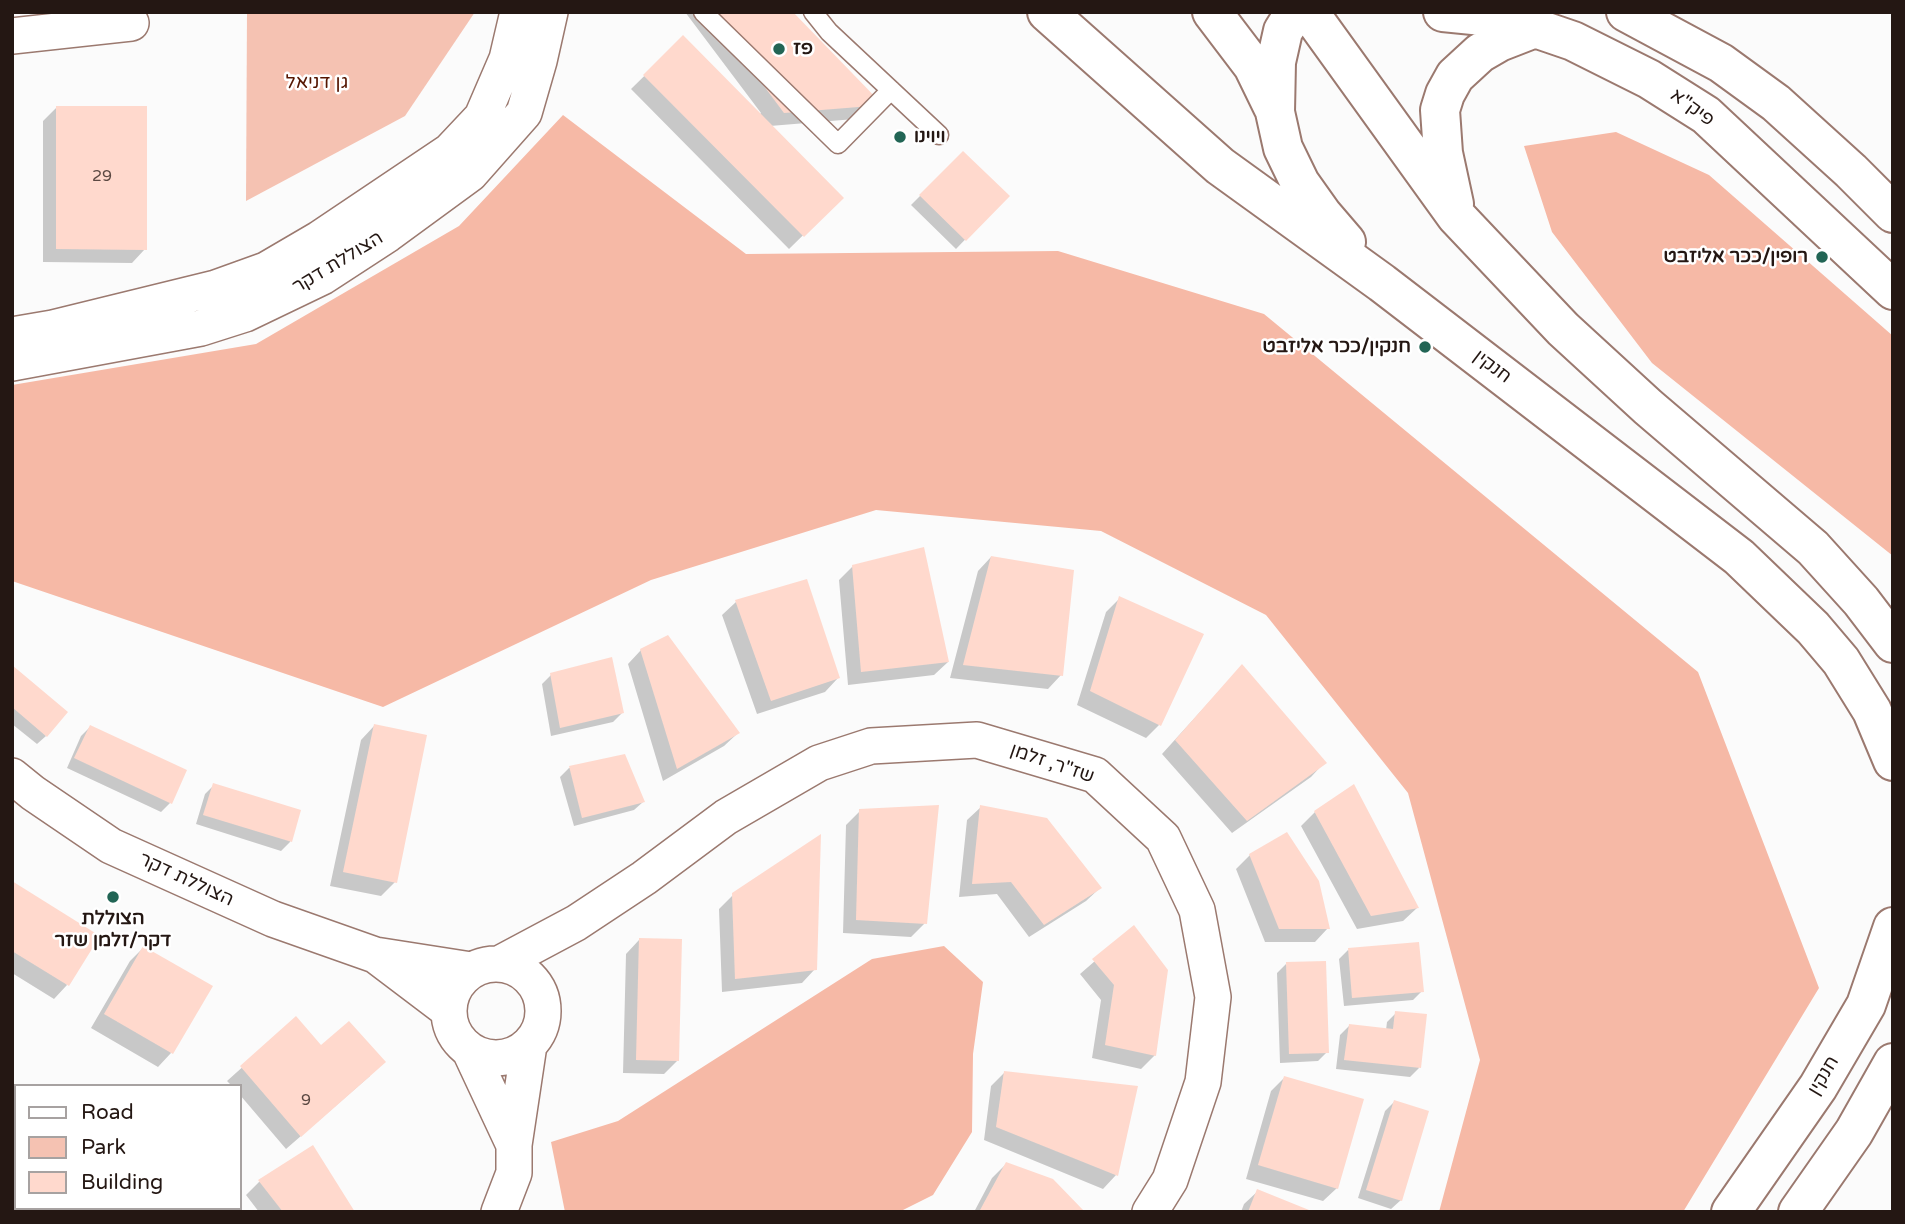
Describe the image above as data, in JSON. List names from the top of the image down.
{
  "streets": {
    "main road": ["פיק\"א", "חנקין"],
    "street": ["הצוללת דקר", "שז\"ר, זלמן"]
  },
  "crossings": [
    ["הצוללת דקר", "שז\"ר, זלמן"]
  ],
  "parks": ["גן דניאל"],
  "places": [
    "פז",
    "ויוינו",
    "רופין/ככר אליזבט",
    "חנקין/ככר אליזבט",
    "הצוללת דקר/זלמן שזר"
  ],
  "house_numbers": ["29", "9"],
  "legend": ["Road", "Park", "Building"]
}
